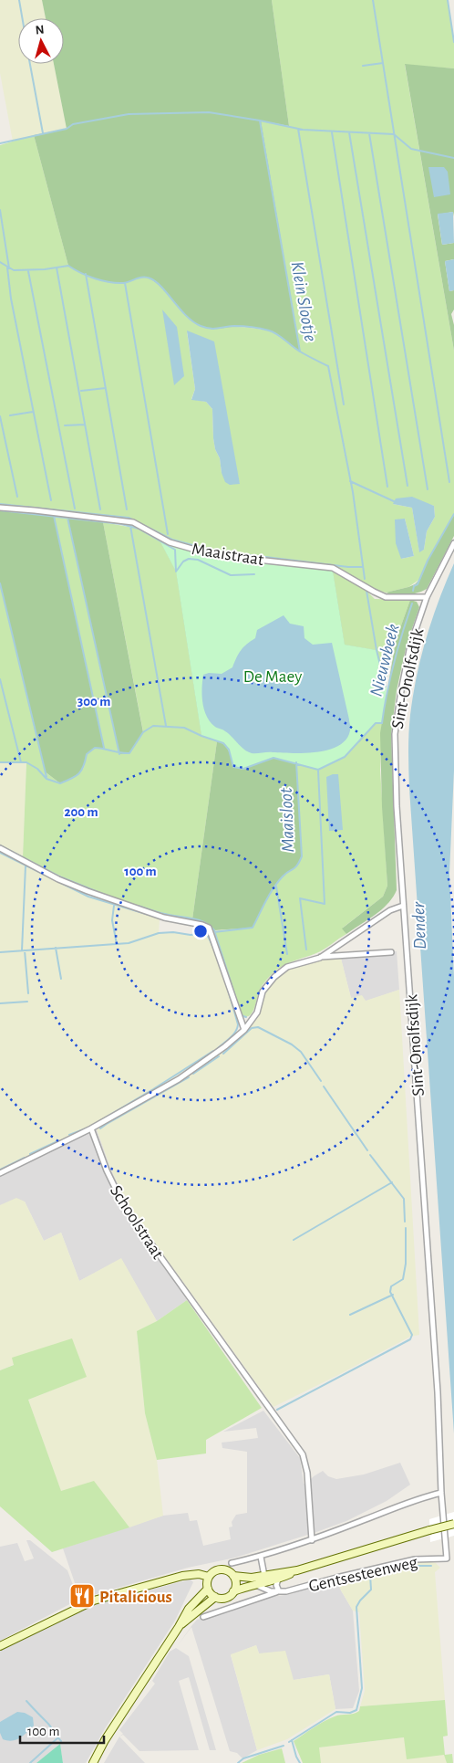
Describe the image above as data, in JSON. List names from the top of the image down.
{
  "streets": {
    "main road": ["Gentsesteenweg"],
    "street": ["Maaistraat", "Sint-Onolfsdijk", "Schoolstraat"]
  },
  "crossings": [
    ["Maaistraat", "Sint-Onolfsdijk"],
    ["Sint-Onolfsdijk", "Gentsesteenweg"]
  ],
  "water": [
    "Klein Slootje",
    "Nieuwbeek",
    "Maaisloot",
    "Dender"
  ],
  "parks": ["De Maey"],
  "places": {
    "restaurant": ["Pitalicious"]
  },
  "scale_bar": "100 m",
  "north": "top",
  "rings": ["300 m", "200 m", "100 m"]
}
